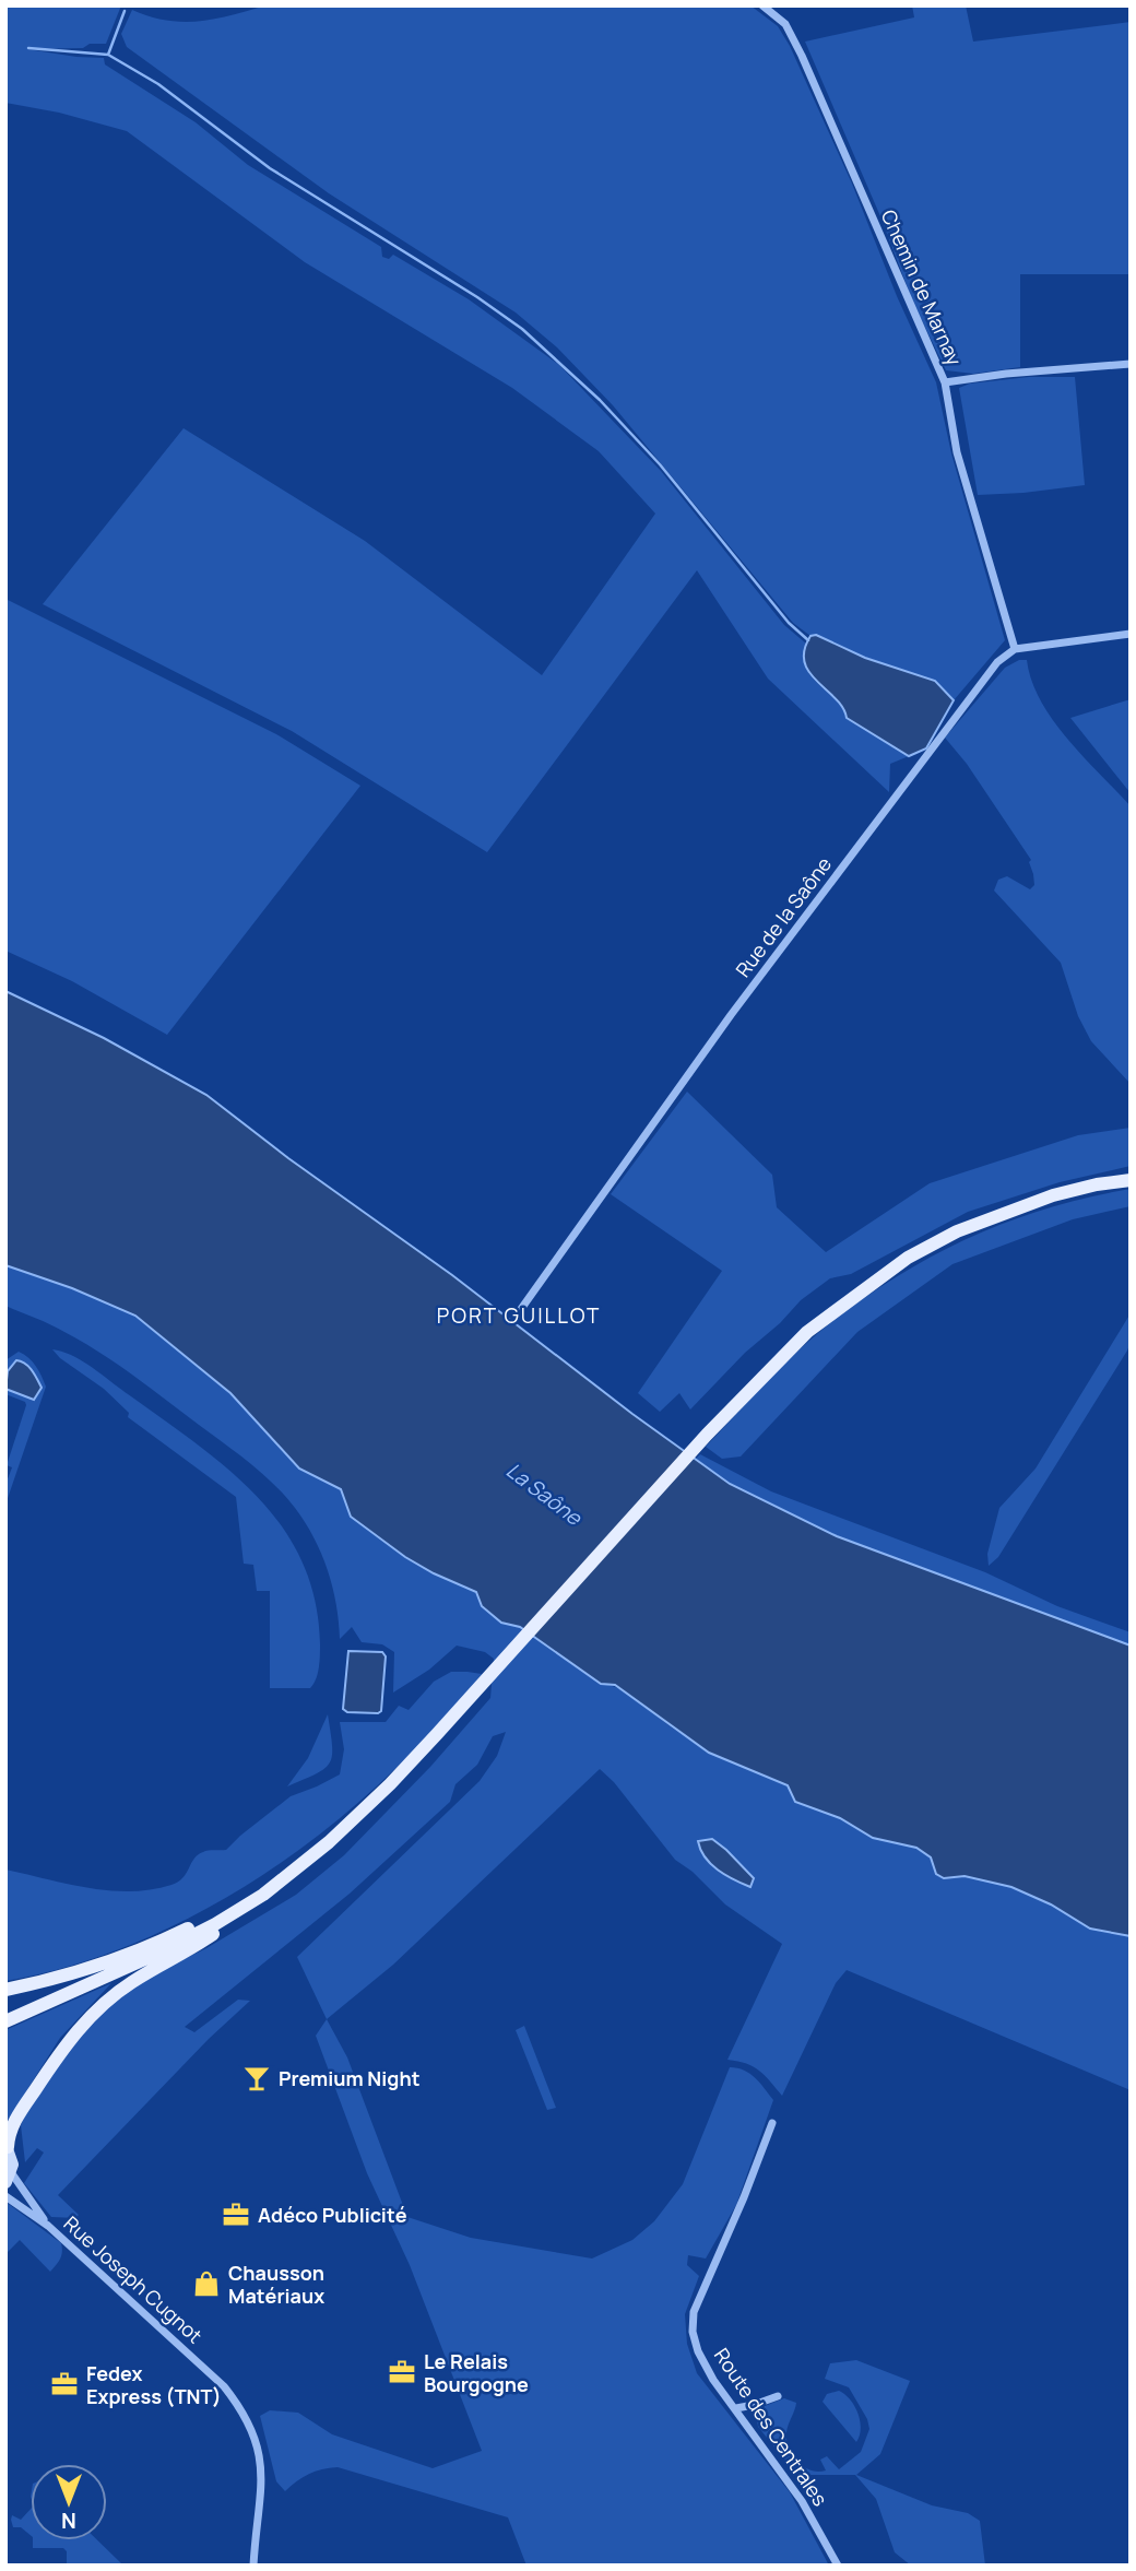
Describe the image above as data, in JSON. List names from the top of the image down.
{
  "streets": {
    "street": [
      "Chemin de Marnay",
      "Rue de la Saône",
      "Rue Joseph Cugnot",
      "Route des Centrales"
    ]
  },
  "crossings": [
    ["Chemin de Marnay", "Rue de la Saône"]
  ],
  "districts": ["PORT GUILLOT"],
  "water": ["La Saône"],
  "places": {
    "bar": ["Premium Night"],
    "office": ["Adéco Publicité", "Le Relais Bourgogne", "Fedex Express (TNT)"],
    "shop": ["Chausson Matériaux"]
  },
  "north": "bottom"
}
